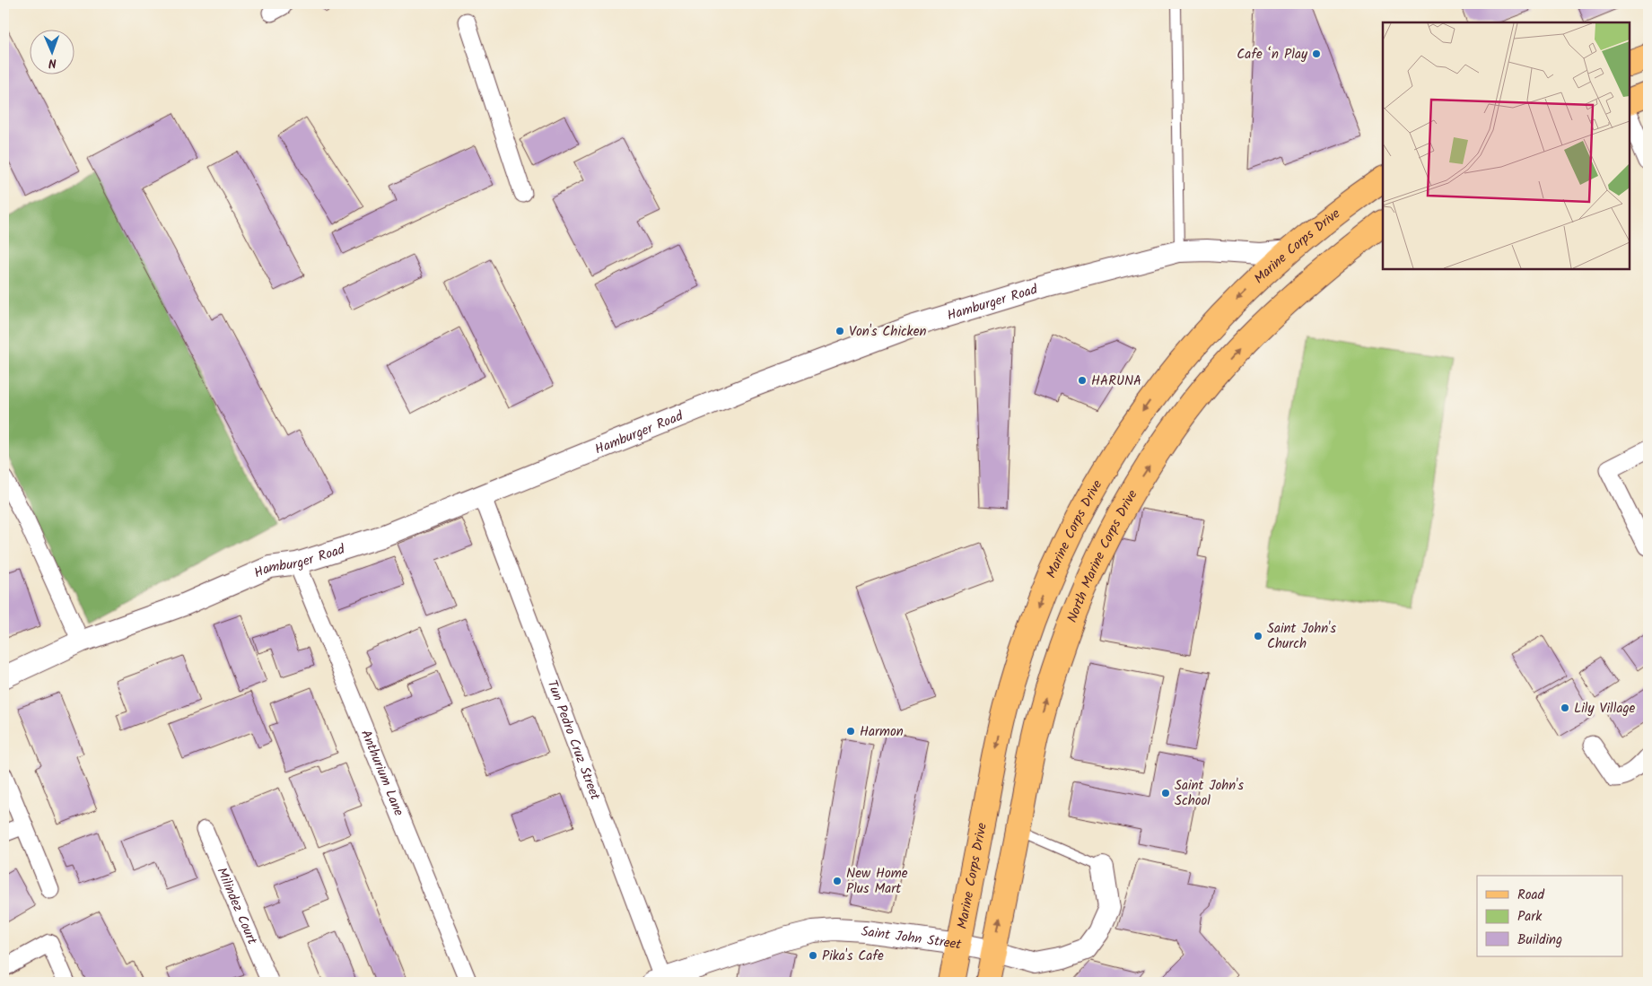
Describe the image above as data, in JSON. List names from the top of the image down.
{
  "streets": {
    "main road": ["Marine Corps Drive", "North Marine Corps Drive"],
    "street": [
      "Hamburger Road",
      "Tun Pedro Cruz Street",
      "Anthurium Lane",
      "Milindez Court",
      "Saint John Street"
    ]
  },
  "crossings": [
    ["Marine Corps Drive", "Hamburger Road"],
    ["Marine Corps Drive", "Saint John Street"],
    ["Hamburger Road", "Tun Pedro Cruz Street"],
    ["Hamburger Road", "Anthurium Lane"],
    ["North Marine Corps Drive", "Saint John Street"],
    ["Tun Pedro Cruz Street", "Saint John Street"]
  ],
  "one_way": ["Marine Corps Drive", "North Marine Corps Drive"],
  "places": [
    "Cafe ‘n Play",
    "Von's Chicken",
    "HARUNA",
    "Saint John's Church",
    "Lily Village",
    "Harmon",
    "Saint John's School",
    "New Home Plus Mart",
    "Pika's Cafe"
  ],
  "legend": ["Road", "Park", "Building"],
  "north": "bottom"
}
